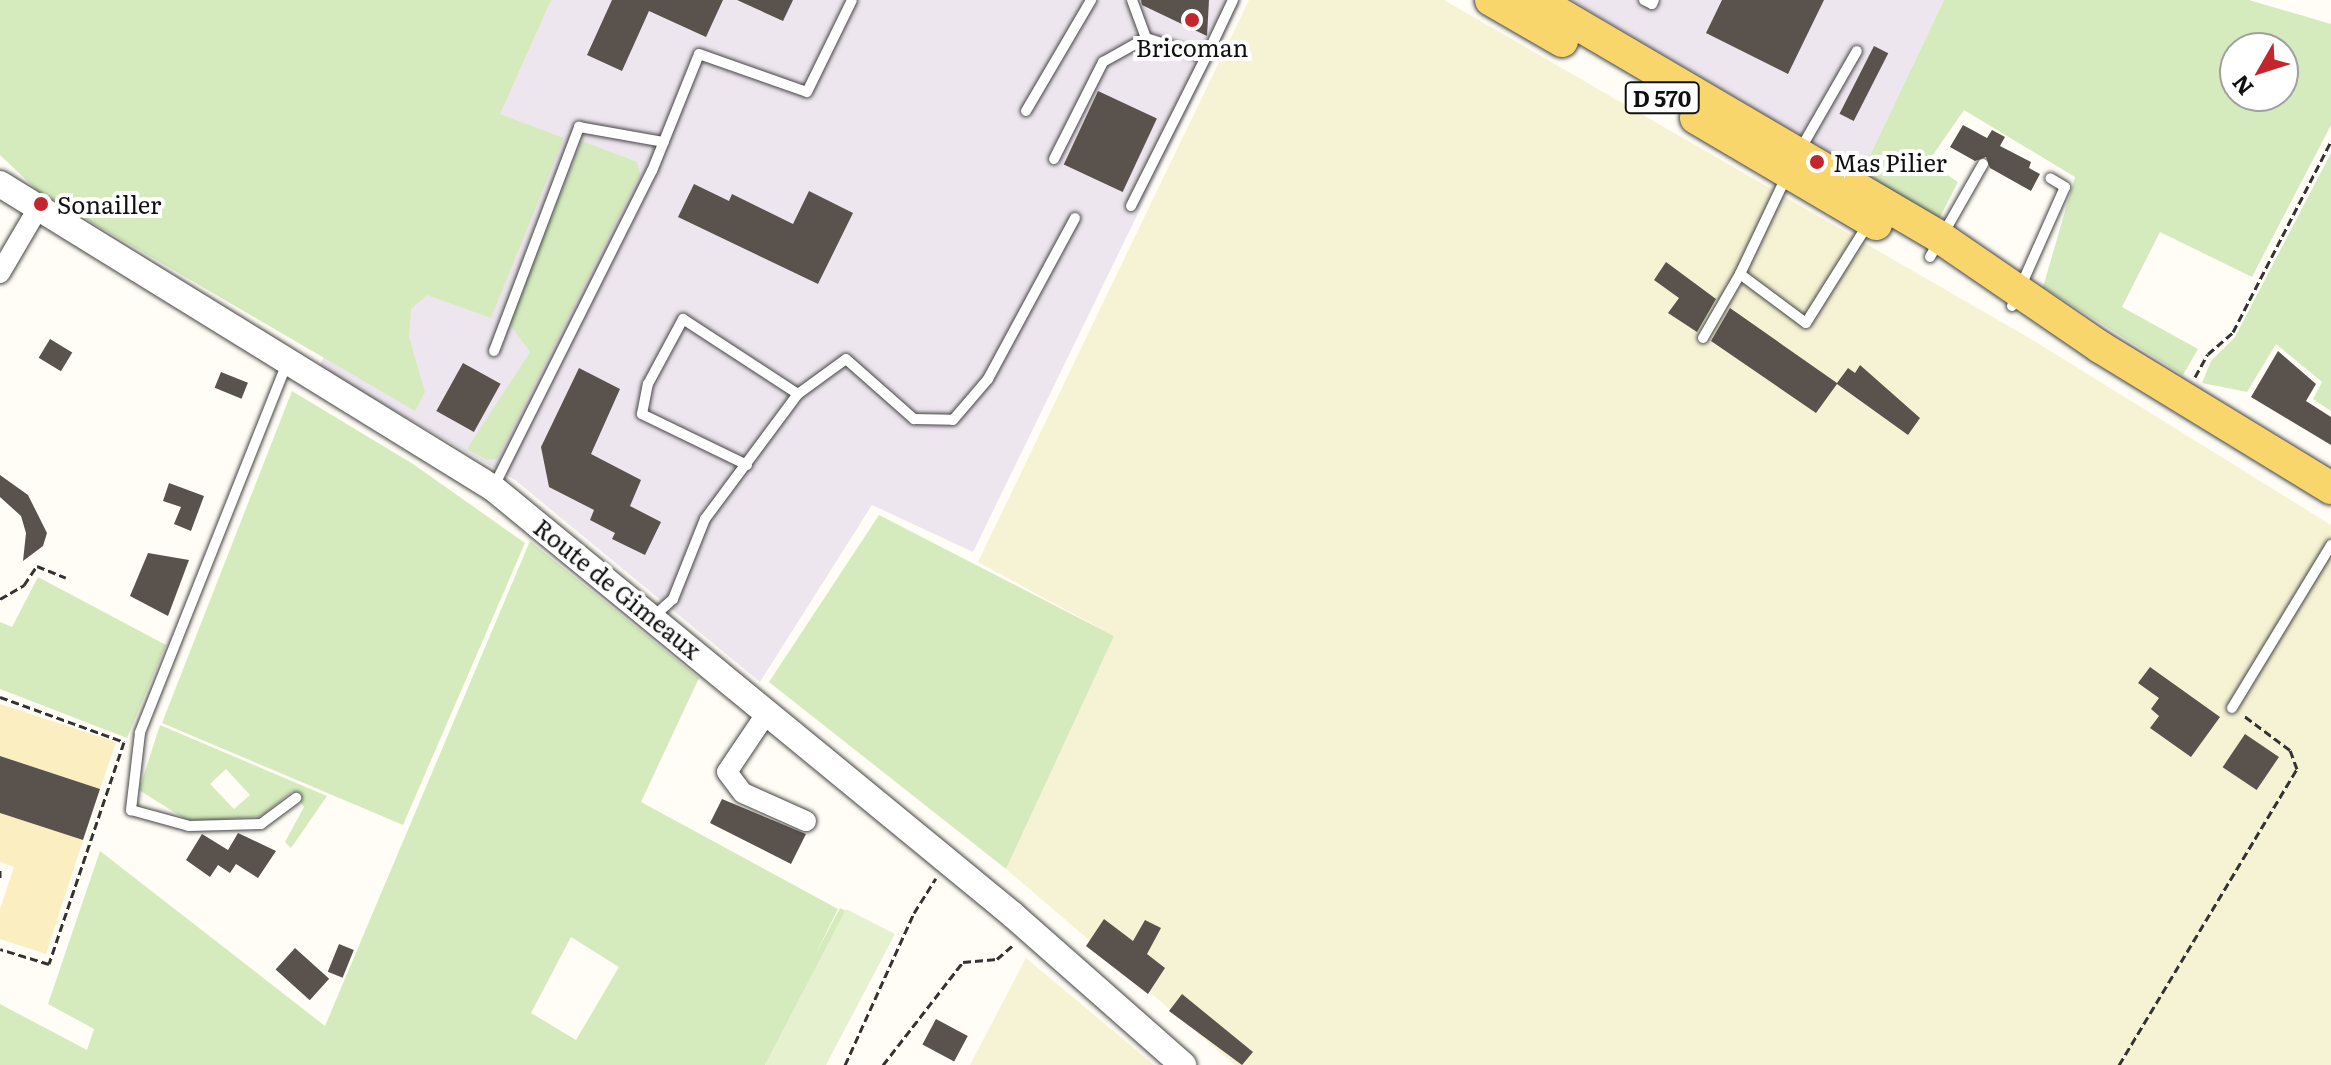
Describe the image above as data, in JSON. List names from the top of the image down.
{
  "streets": {
    "main road": ["D 570"],
    "street": ["Route de Gimeaux"]
  },
  "places": ["Bricoman", "Mas Pilier", "Sonailler"],
  "north": "bottom left"
}
